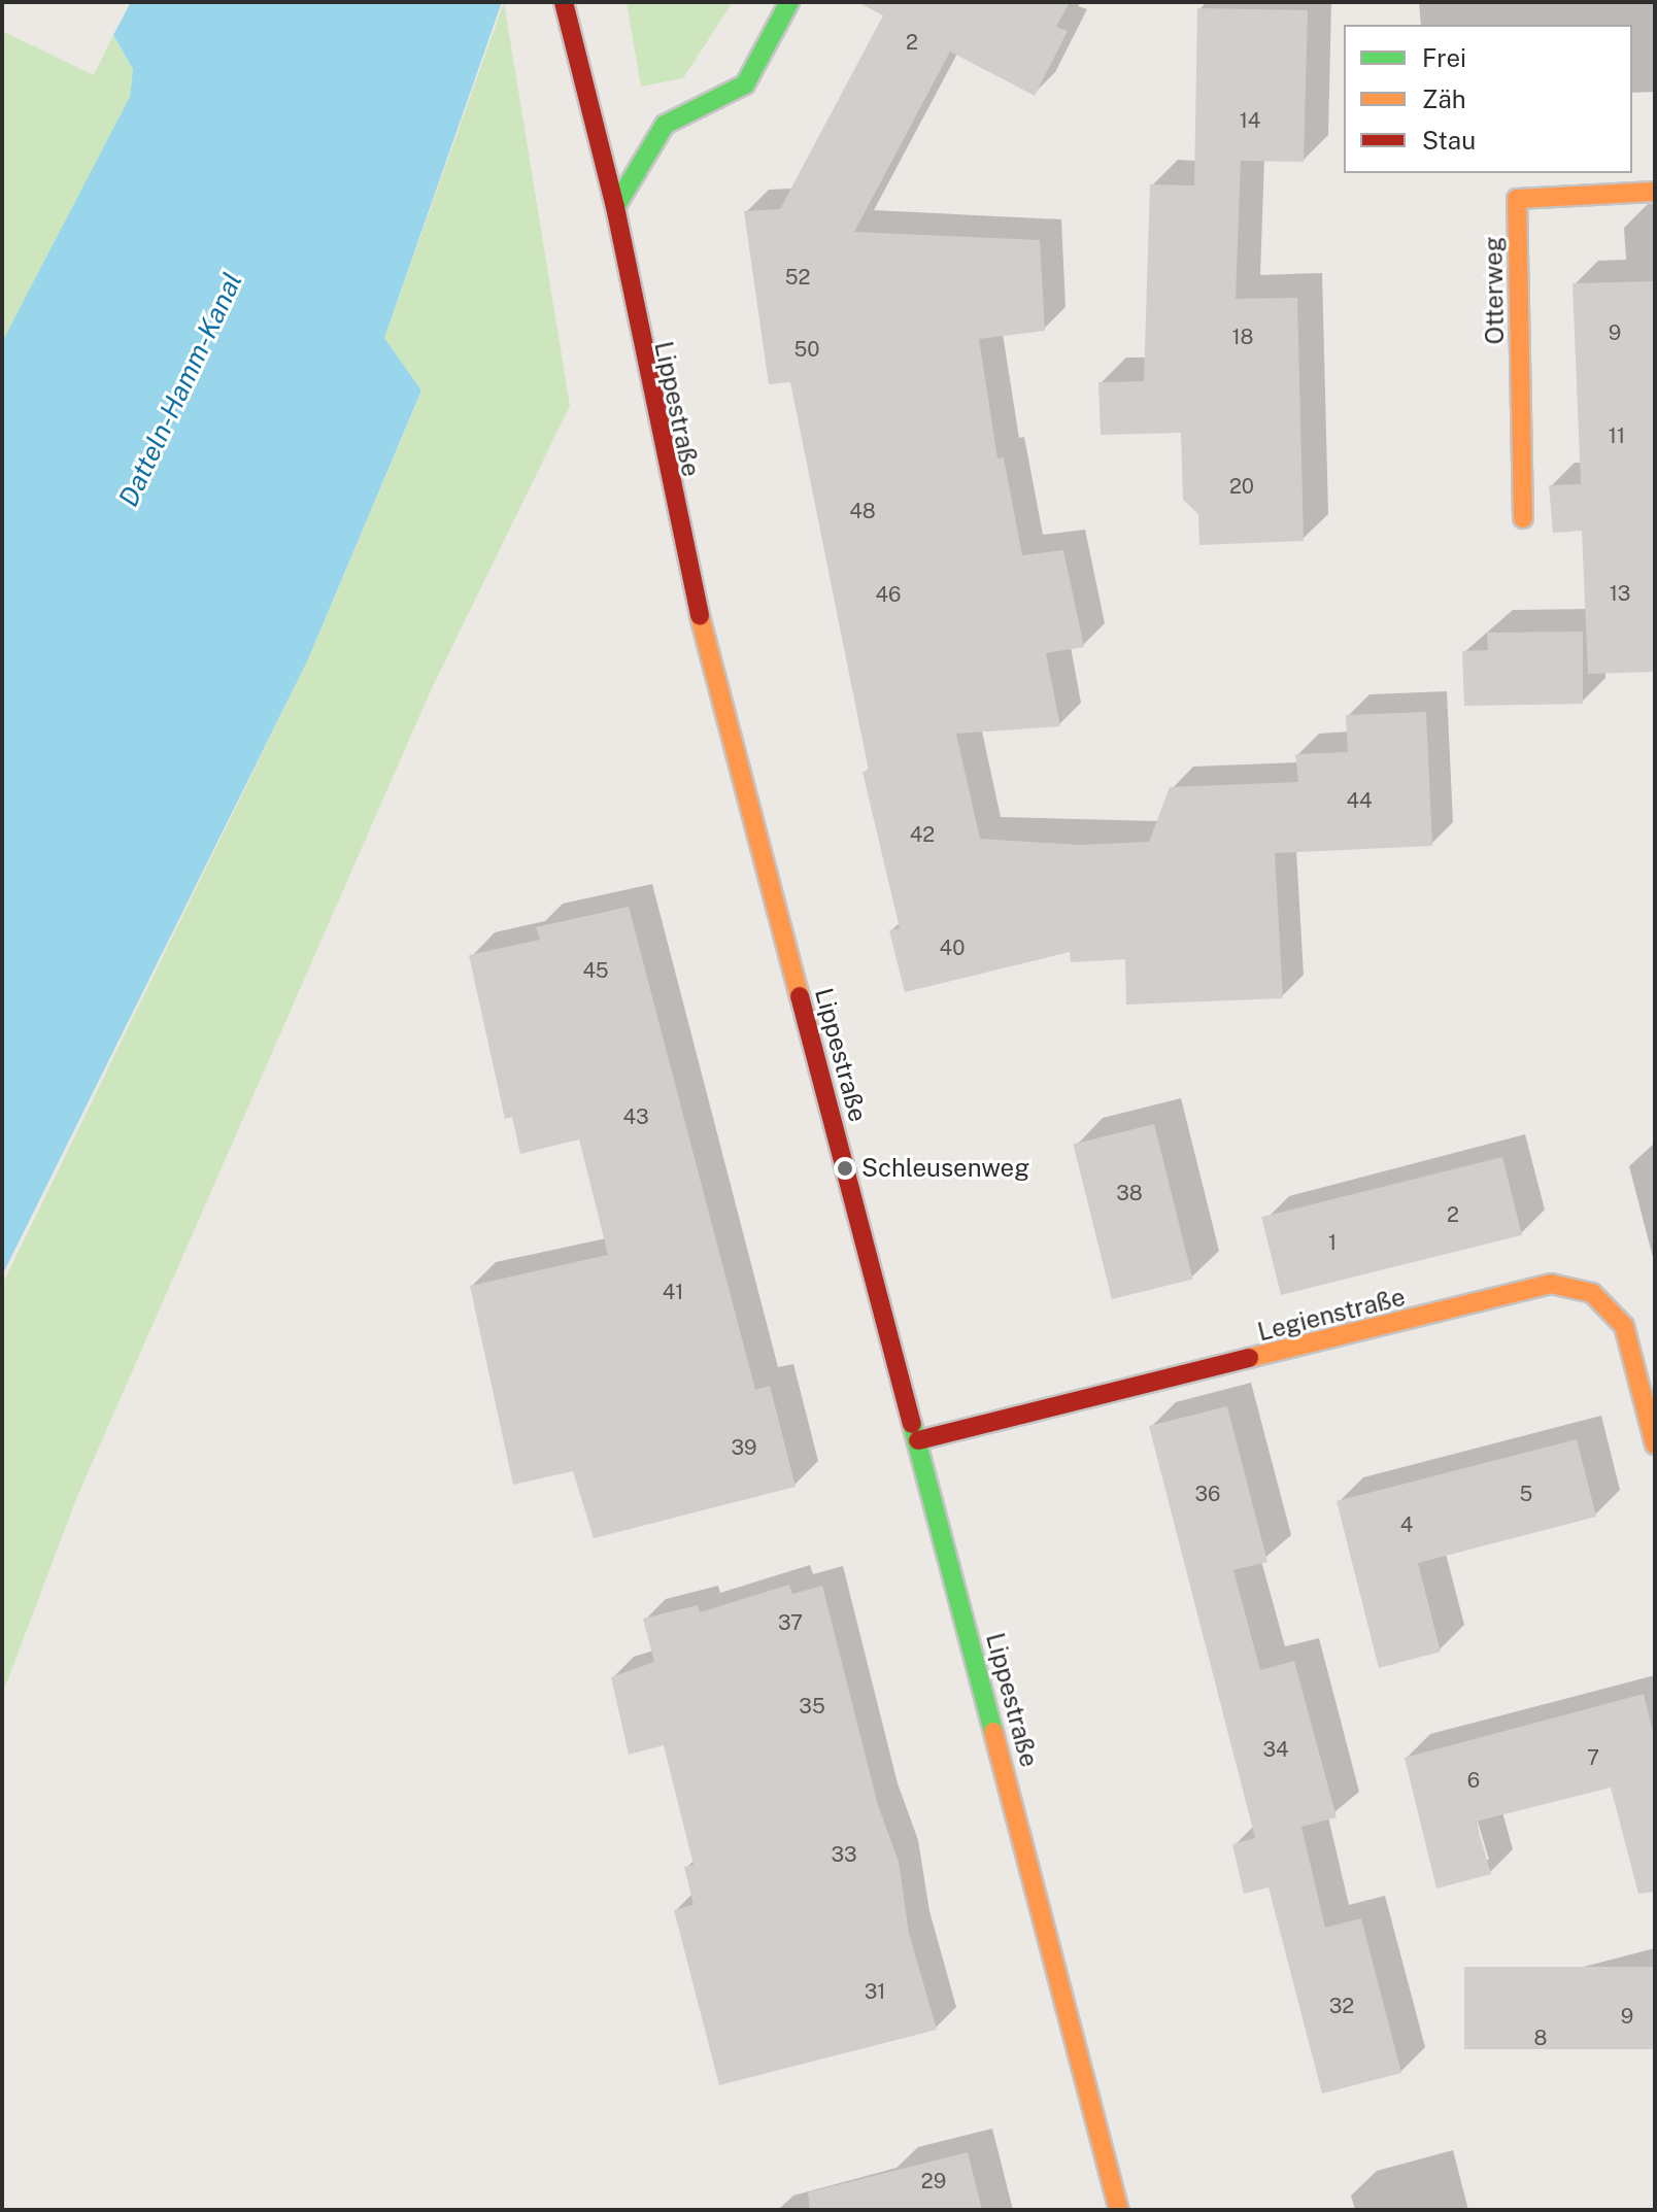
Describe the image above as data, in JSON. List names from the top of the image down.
{
  "streets": {
    "main road": ["Otterweg", "Lippestraße", "Legienstraße"]
  },
  "crossings": [
    ["Lippestraße", "Legienstraße"]
  ],
  "water": ["Datteln-Hamm-Kanal"],
  "places": ["Schleusenweg"],
  "house_numbers": [
    "2",
    "14",
    "52",
    "9",
    "18",
    "50",
    "11",
    "20",
    "48",
    "13",
    "46",
    "44",
    "42",
    "40",
    "45",
    "43",
    "38",
    "2",
    "1",
    "41",
    "39",
    "36",
    "5",
    "4",
    "37",
    "35",
    "34",
    "7",
    "6",
    "33",
    "31",
    "32",
    "9",
    "8",
    "29"
  ],
  "legend": ["Frei", "Zäh", "Stau"]
}
